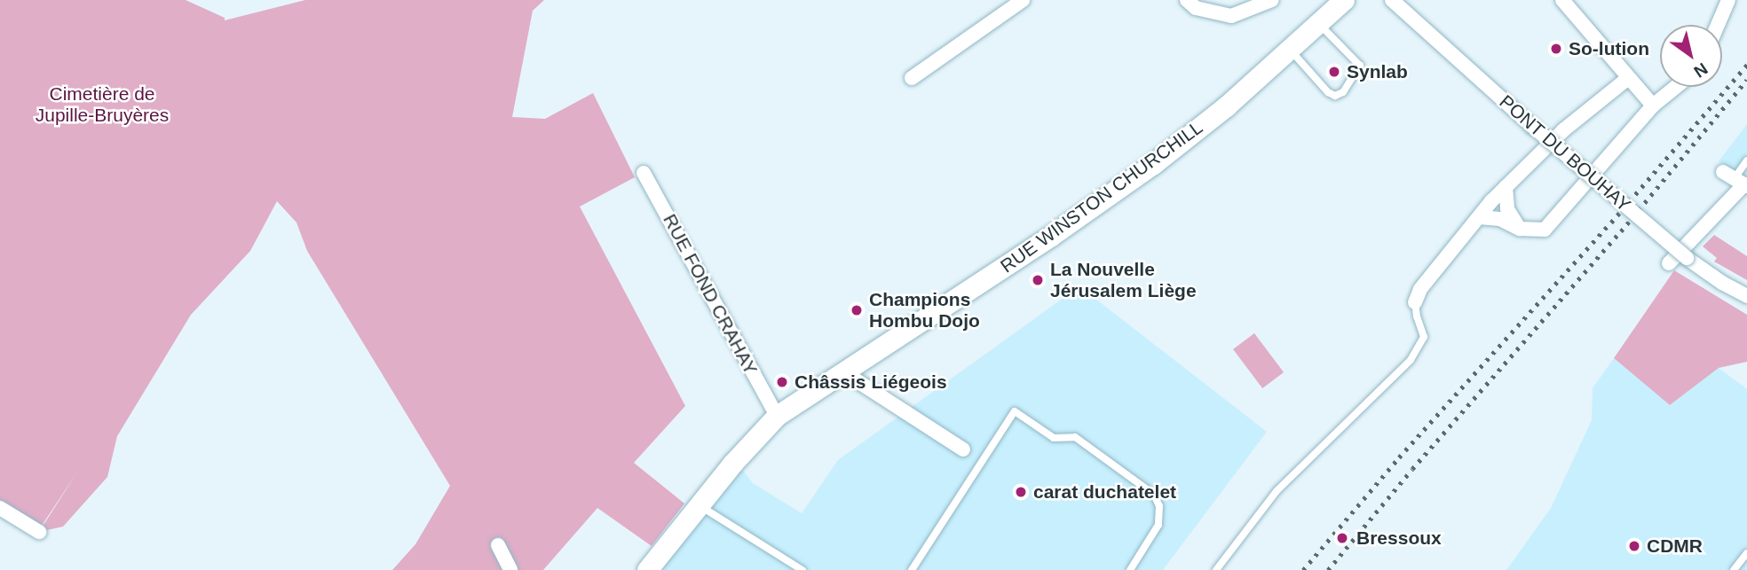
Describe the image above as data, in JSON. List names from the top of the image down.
{
  "streets": {
    "main road": ["RUE WINSTON CHURCHILL"],
    "street": ["PONT DU BOUHAY", "RUE FOND CRAHAY"]
  },
  "crossings": [
    ["RUE WINSTON CHURCHILL", "RUE FOND CRAHAY"]
  ],
  "parks": ["Cimetière de Jupille-Bruyères"],
  "places": [
    "So-lution",
    "Synlab",
    "La Nouvelle Jérusalem Liège",
    "Champions Hombu Dojo",
    "Châssis Liégeois",
    "carat duchatelet",
    "Bressoux",
    "CDMR"
  ],
  "north": "bottom right"
}
